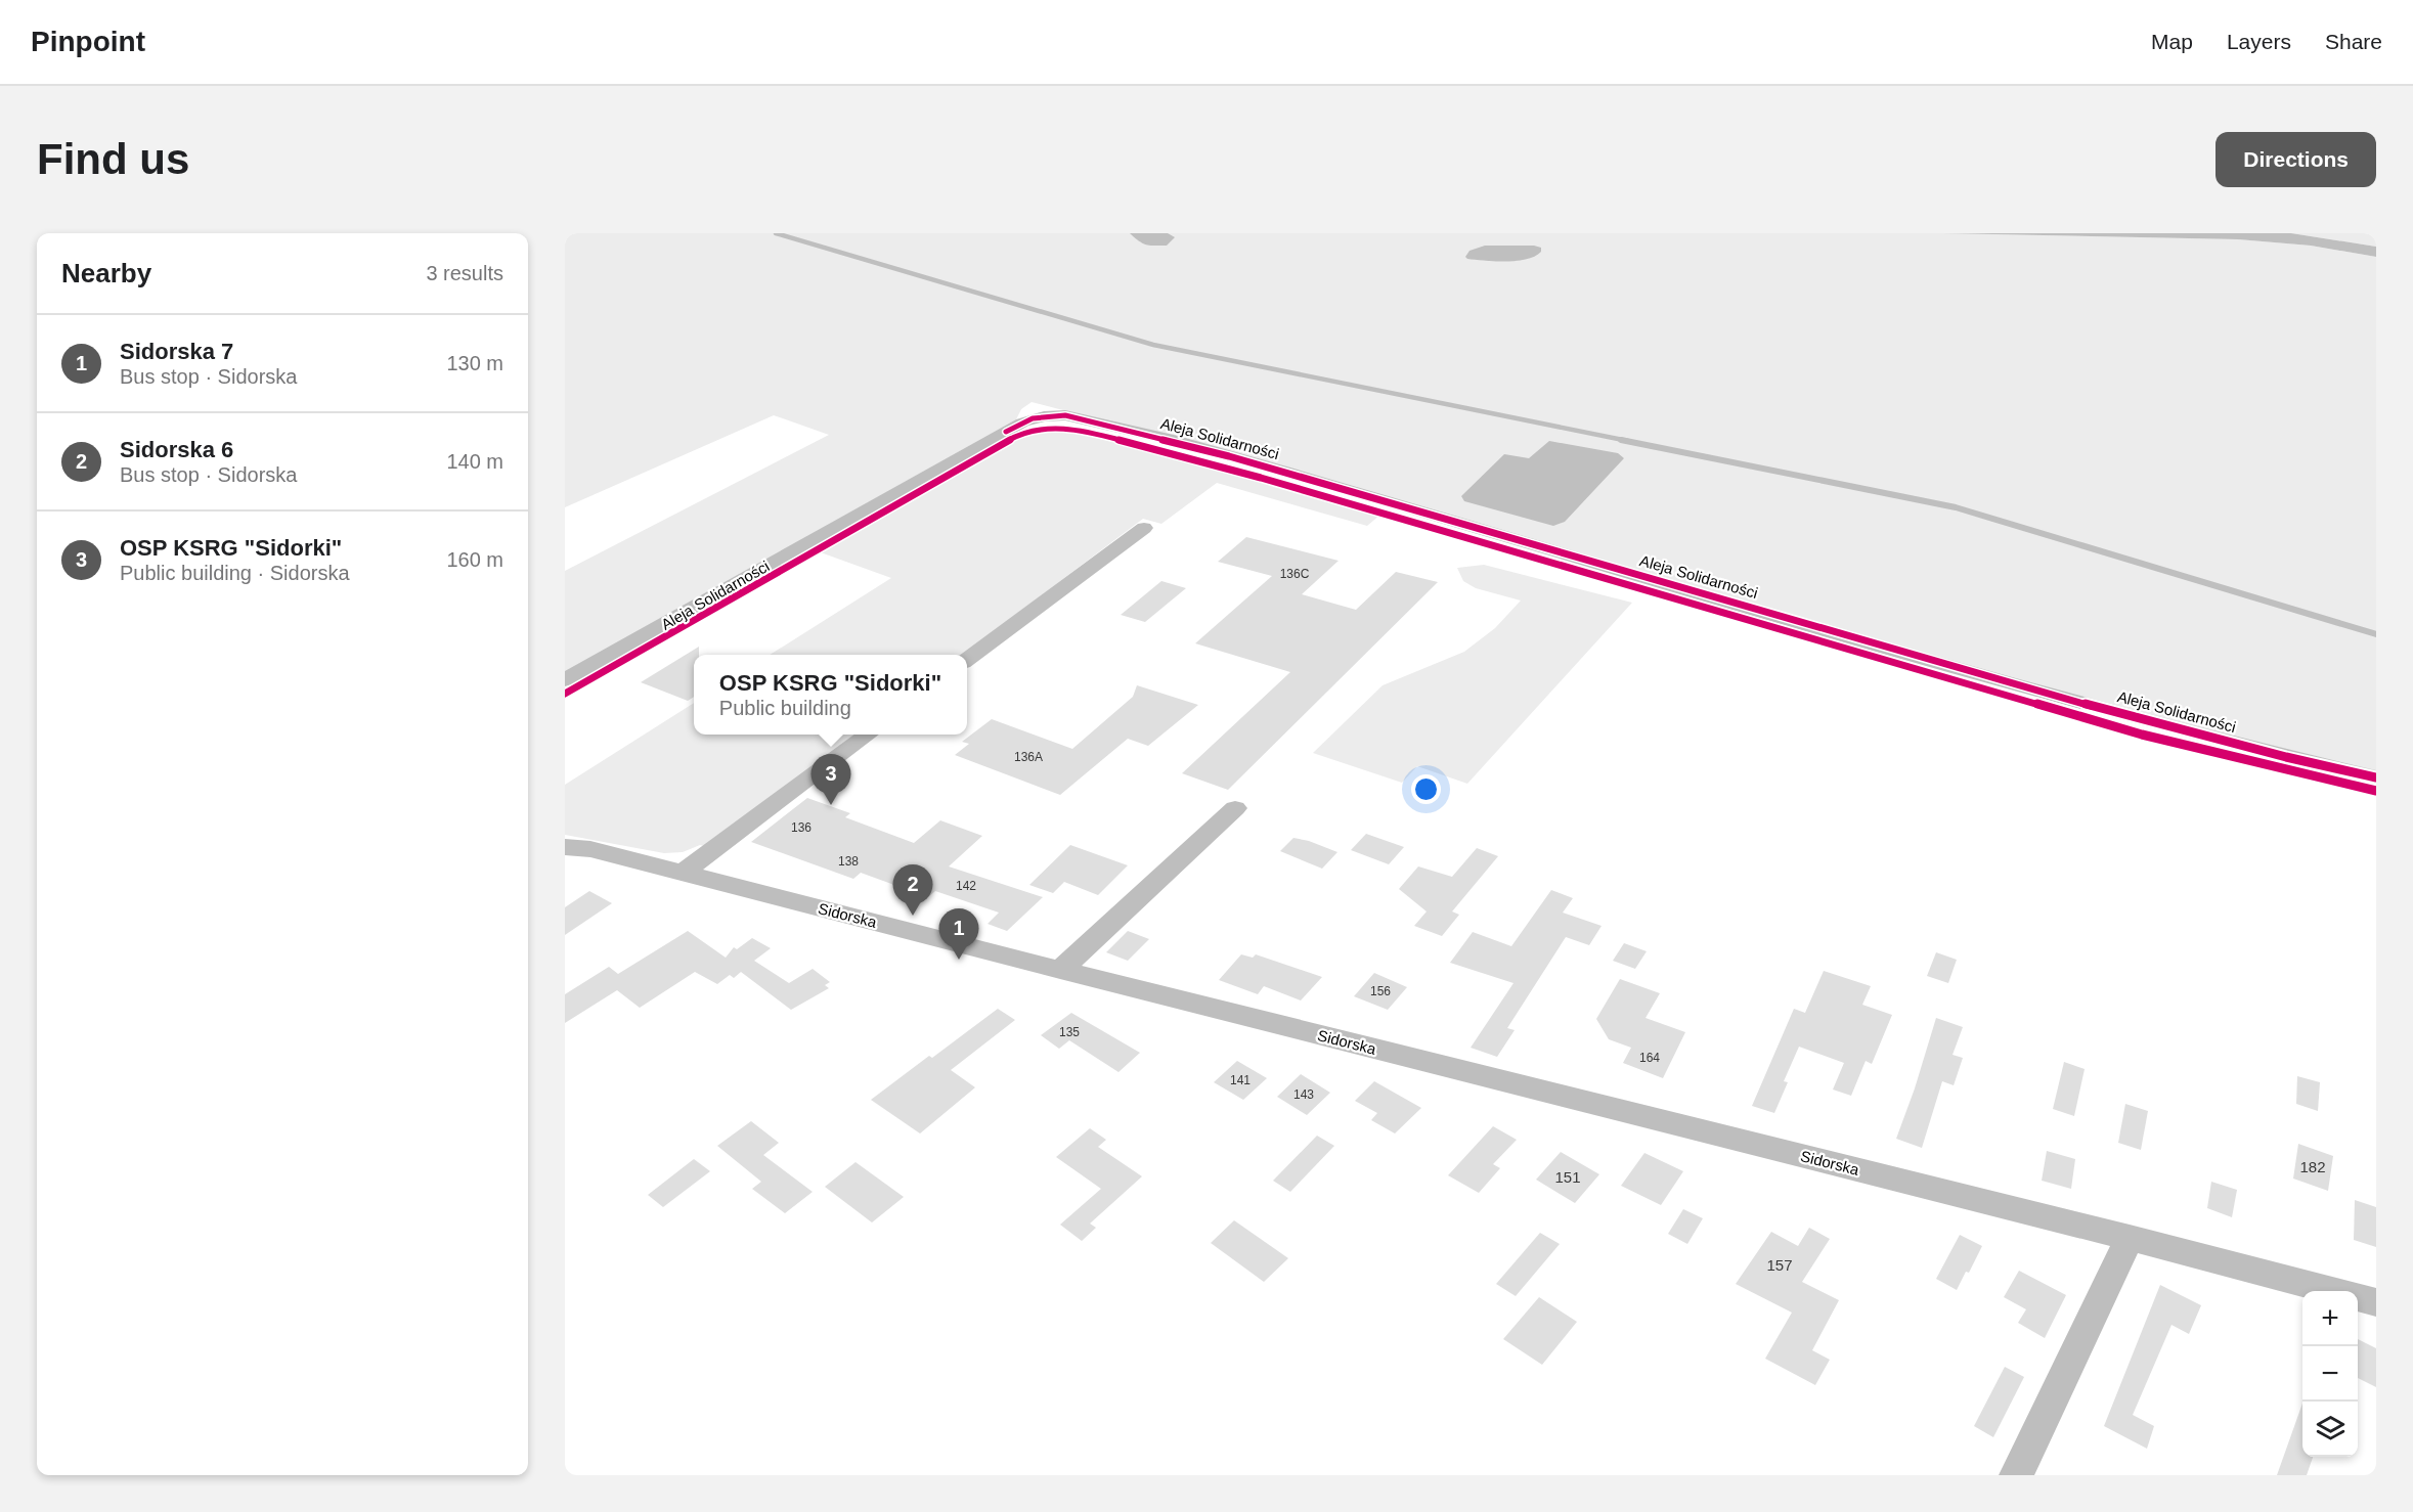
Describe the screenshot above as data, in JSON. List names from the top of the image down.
{
  "streets": {
    "street": ["Aleja Solidarności", "Sidorska"]
  },
  "house_numbers": [
    "136C",
    "136A",
    "136",
    "138",
    "142",
    "156",
    "135",
    "164",
    "141",
    "143",
    "182",
    "151",
    "157"
  ],
  "page": {
    "header": "Pinpoint",
    "nav": ["Map", "Layers", "Share"],
    "buttons": "Directions",
    "title": "Find us",
    "heading": ["Nearby", "3 results"],
    "list": [
      {
        "mark": "1",
        "name": "Sidorska 7",
        "note": "Bus stop · Sidorska",
        "value": "130 m"
      },
      {
        "mark": "2",
        "name": "Sidorska 6",
        "note": "Bus stop · Sidorska",
        "value": "140 m"
      },
      {
        "mark": "3",
        "name": "OSP KSRG \"Sidorki\"",
        "note": "Public building · Sidorska",
        "value": "160 m"
      }
    ],
    "popup": ["OSP KSRG \"Sidorki\"", "Public building"],
    "pins": ["3", "2", "1"],
    "map_buttons": ["+", "−"]
  }
}
